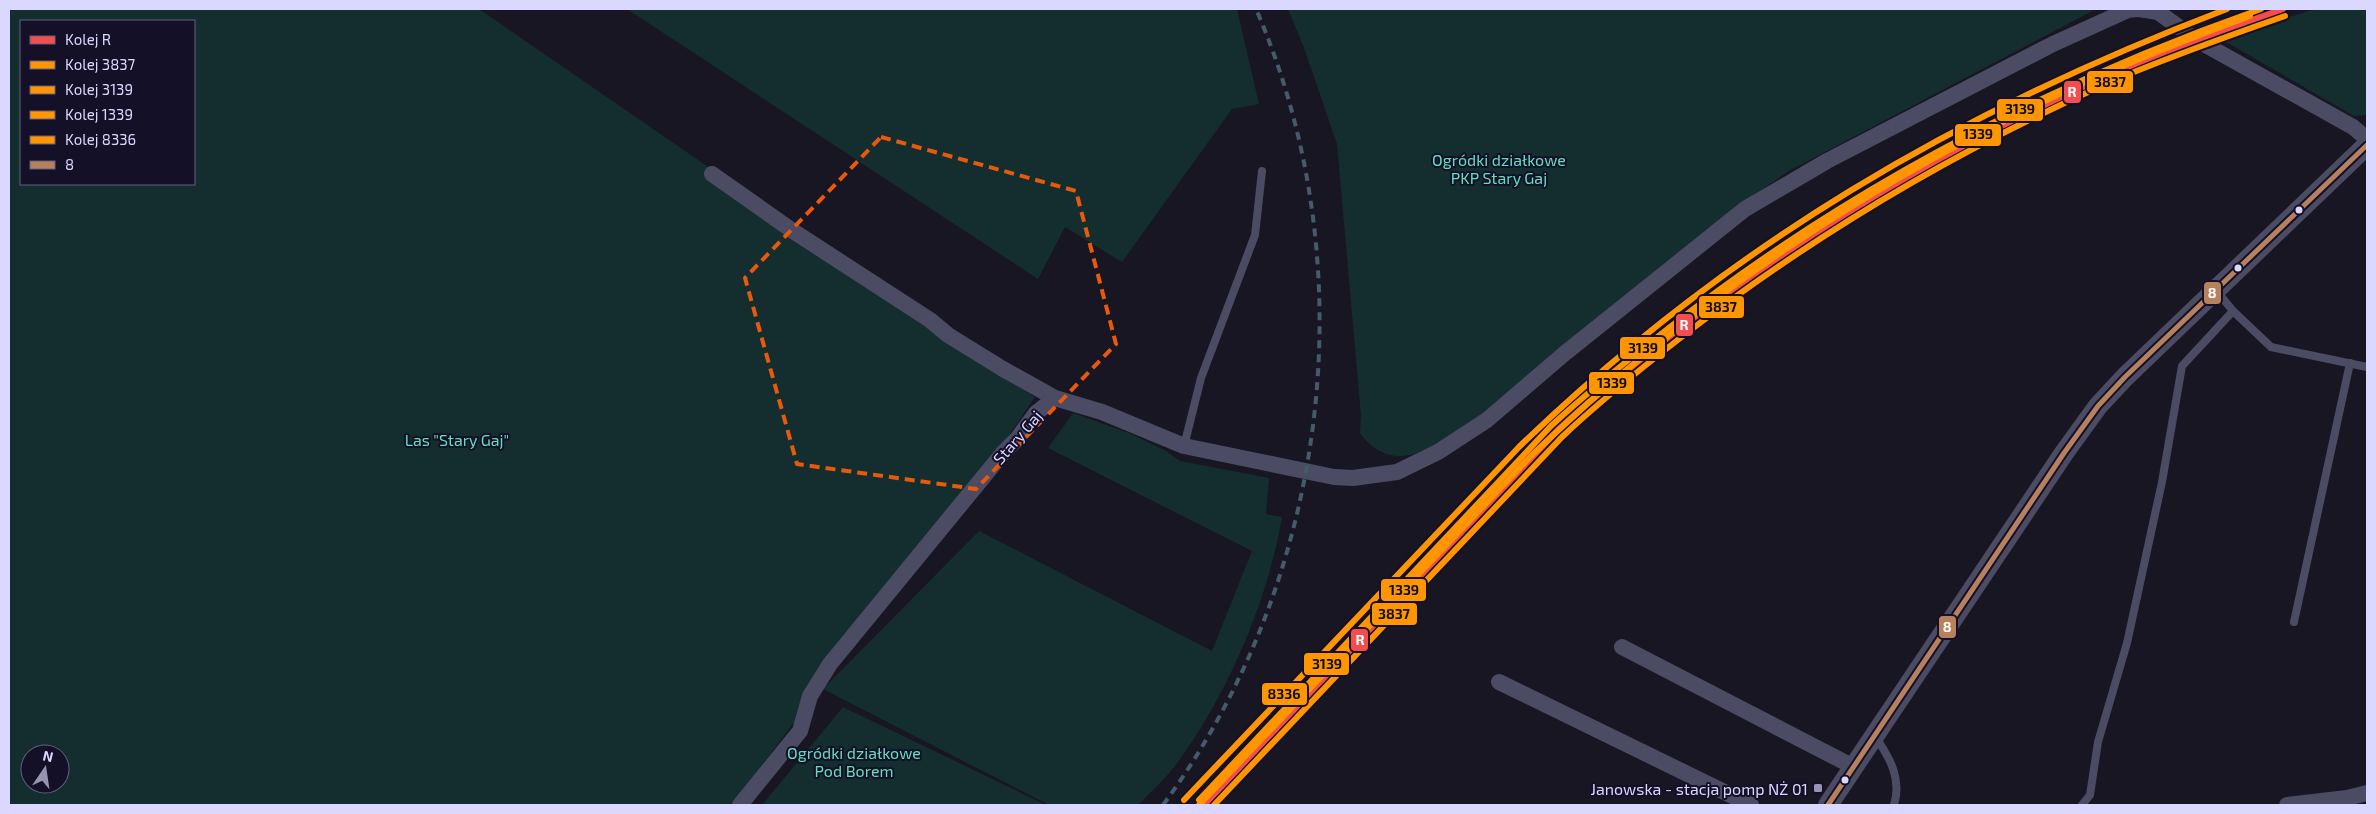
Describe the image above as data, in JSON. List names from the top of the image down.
{
  "streets": {
    "street": ["Stary Gaj"]
  },
  "parks": ["Ogródki działkowe PKP Stary Gaj", "Las \"Stary Gaj\"", "Ogródki działkowe Pod Borem"],
  "places": {
    "transit": ["Janowska - stacja pomp NŻ 01"]
  },
  "lines": [
    "rail line R",
    "rail line 3139",
    "rail line 8336",
    "rail line 3837",
    "rail line 1339",
    "transit line 8"
  ],
  "legend": [
    "Kolej R",
    "Kolej 3837",
    "Kolej 3139",
    "Kolej 1339",
    "Kolej 8336",
    "8"
  ],
  "north": "top"
}
